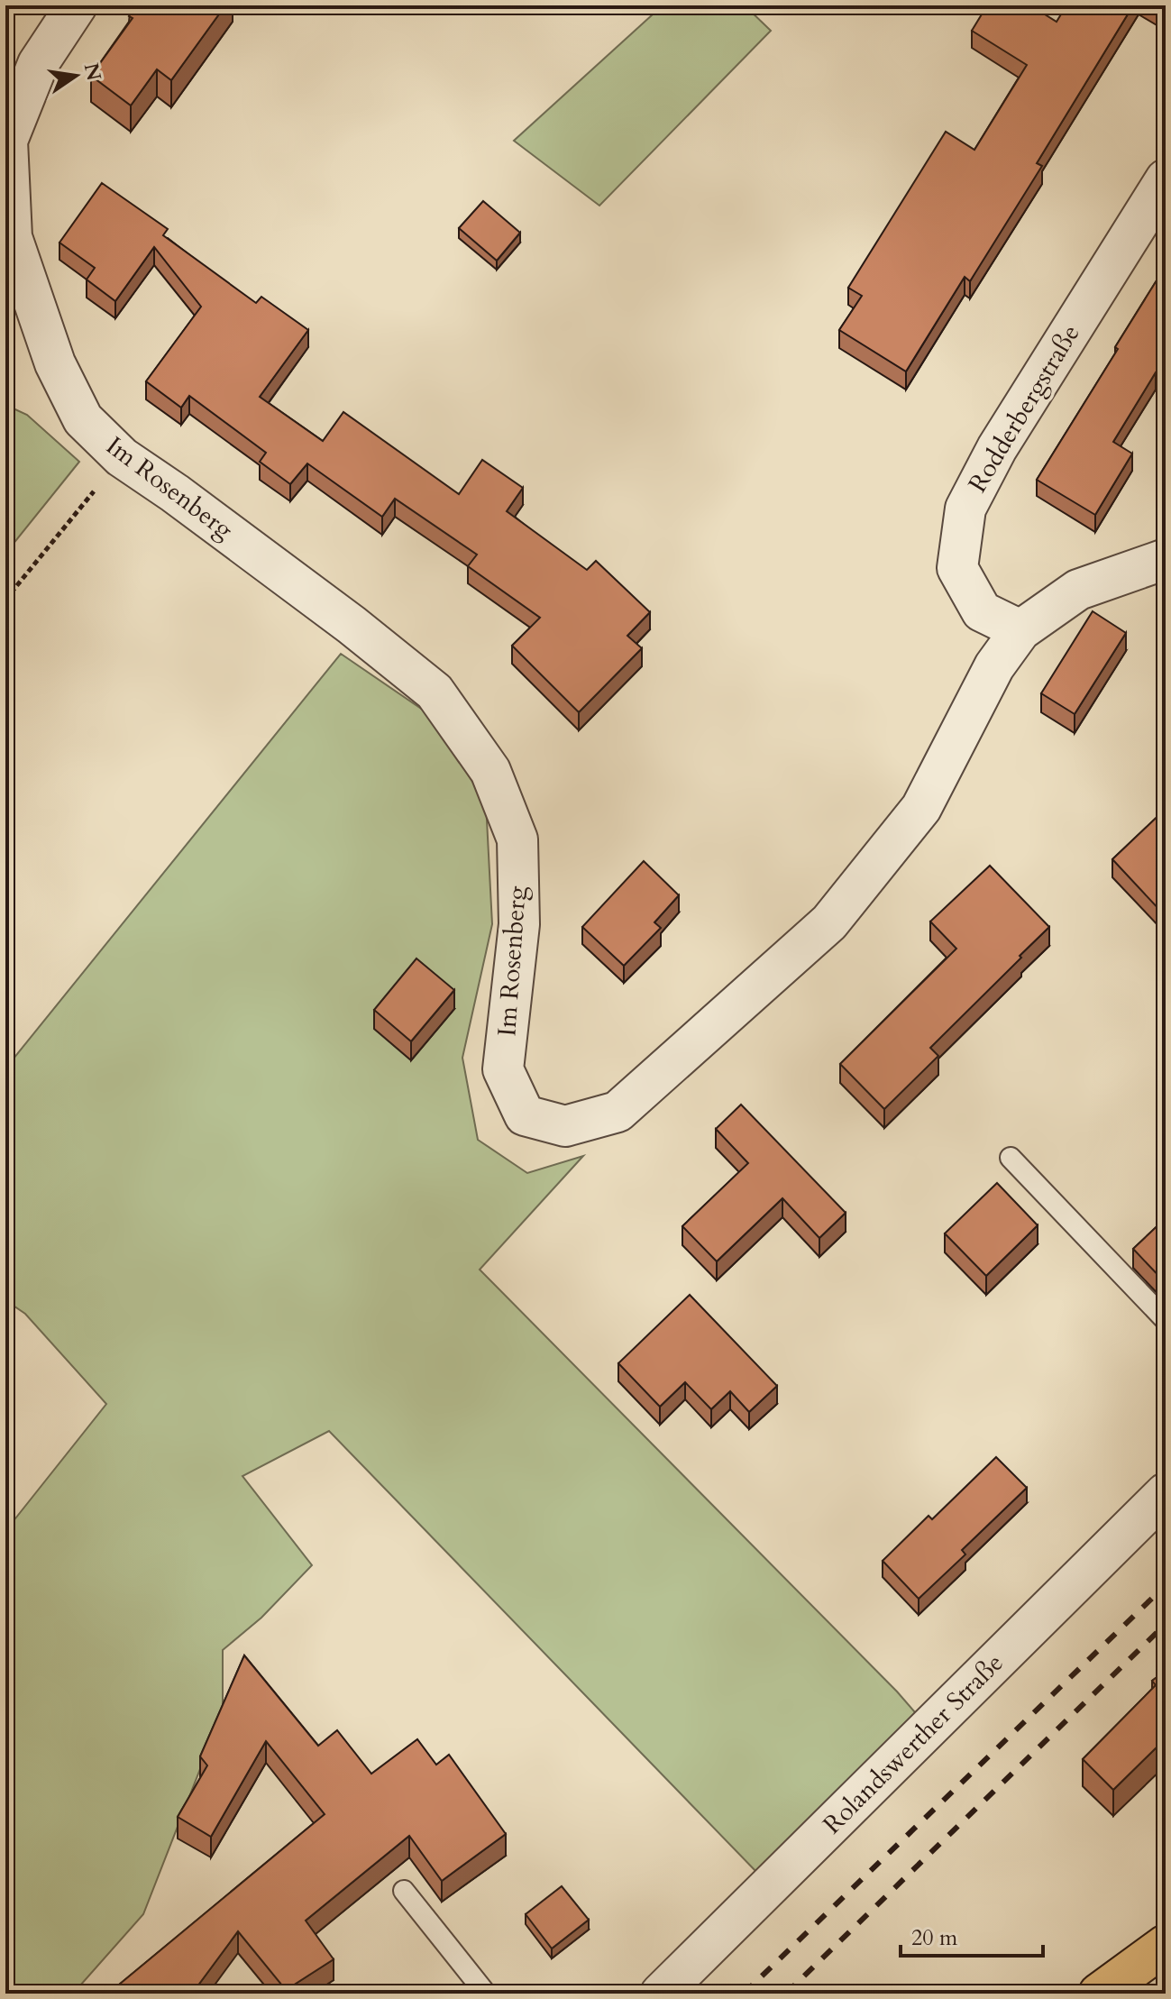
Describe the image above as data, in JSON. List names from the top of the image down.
{
  "streets": {
    "street": ["Rodderbergstraße", "Im Rosenberg", "Rolandswerther Straße"]
  },
  "crossings": [
    ["Rodderbergstraße", "Im Rosenberg"]
  ],
  "scale_bar": "20 m",
  "north": "right"
}
